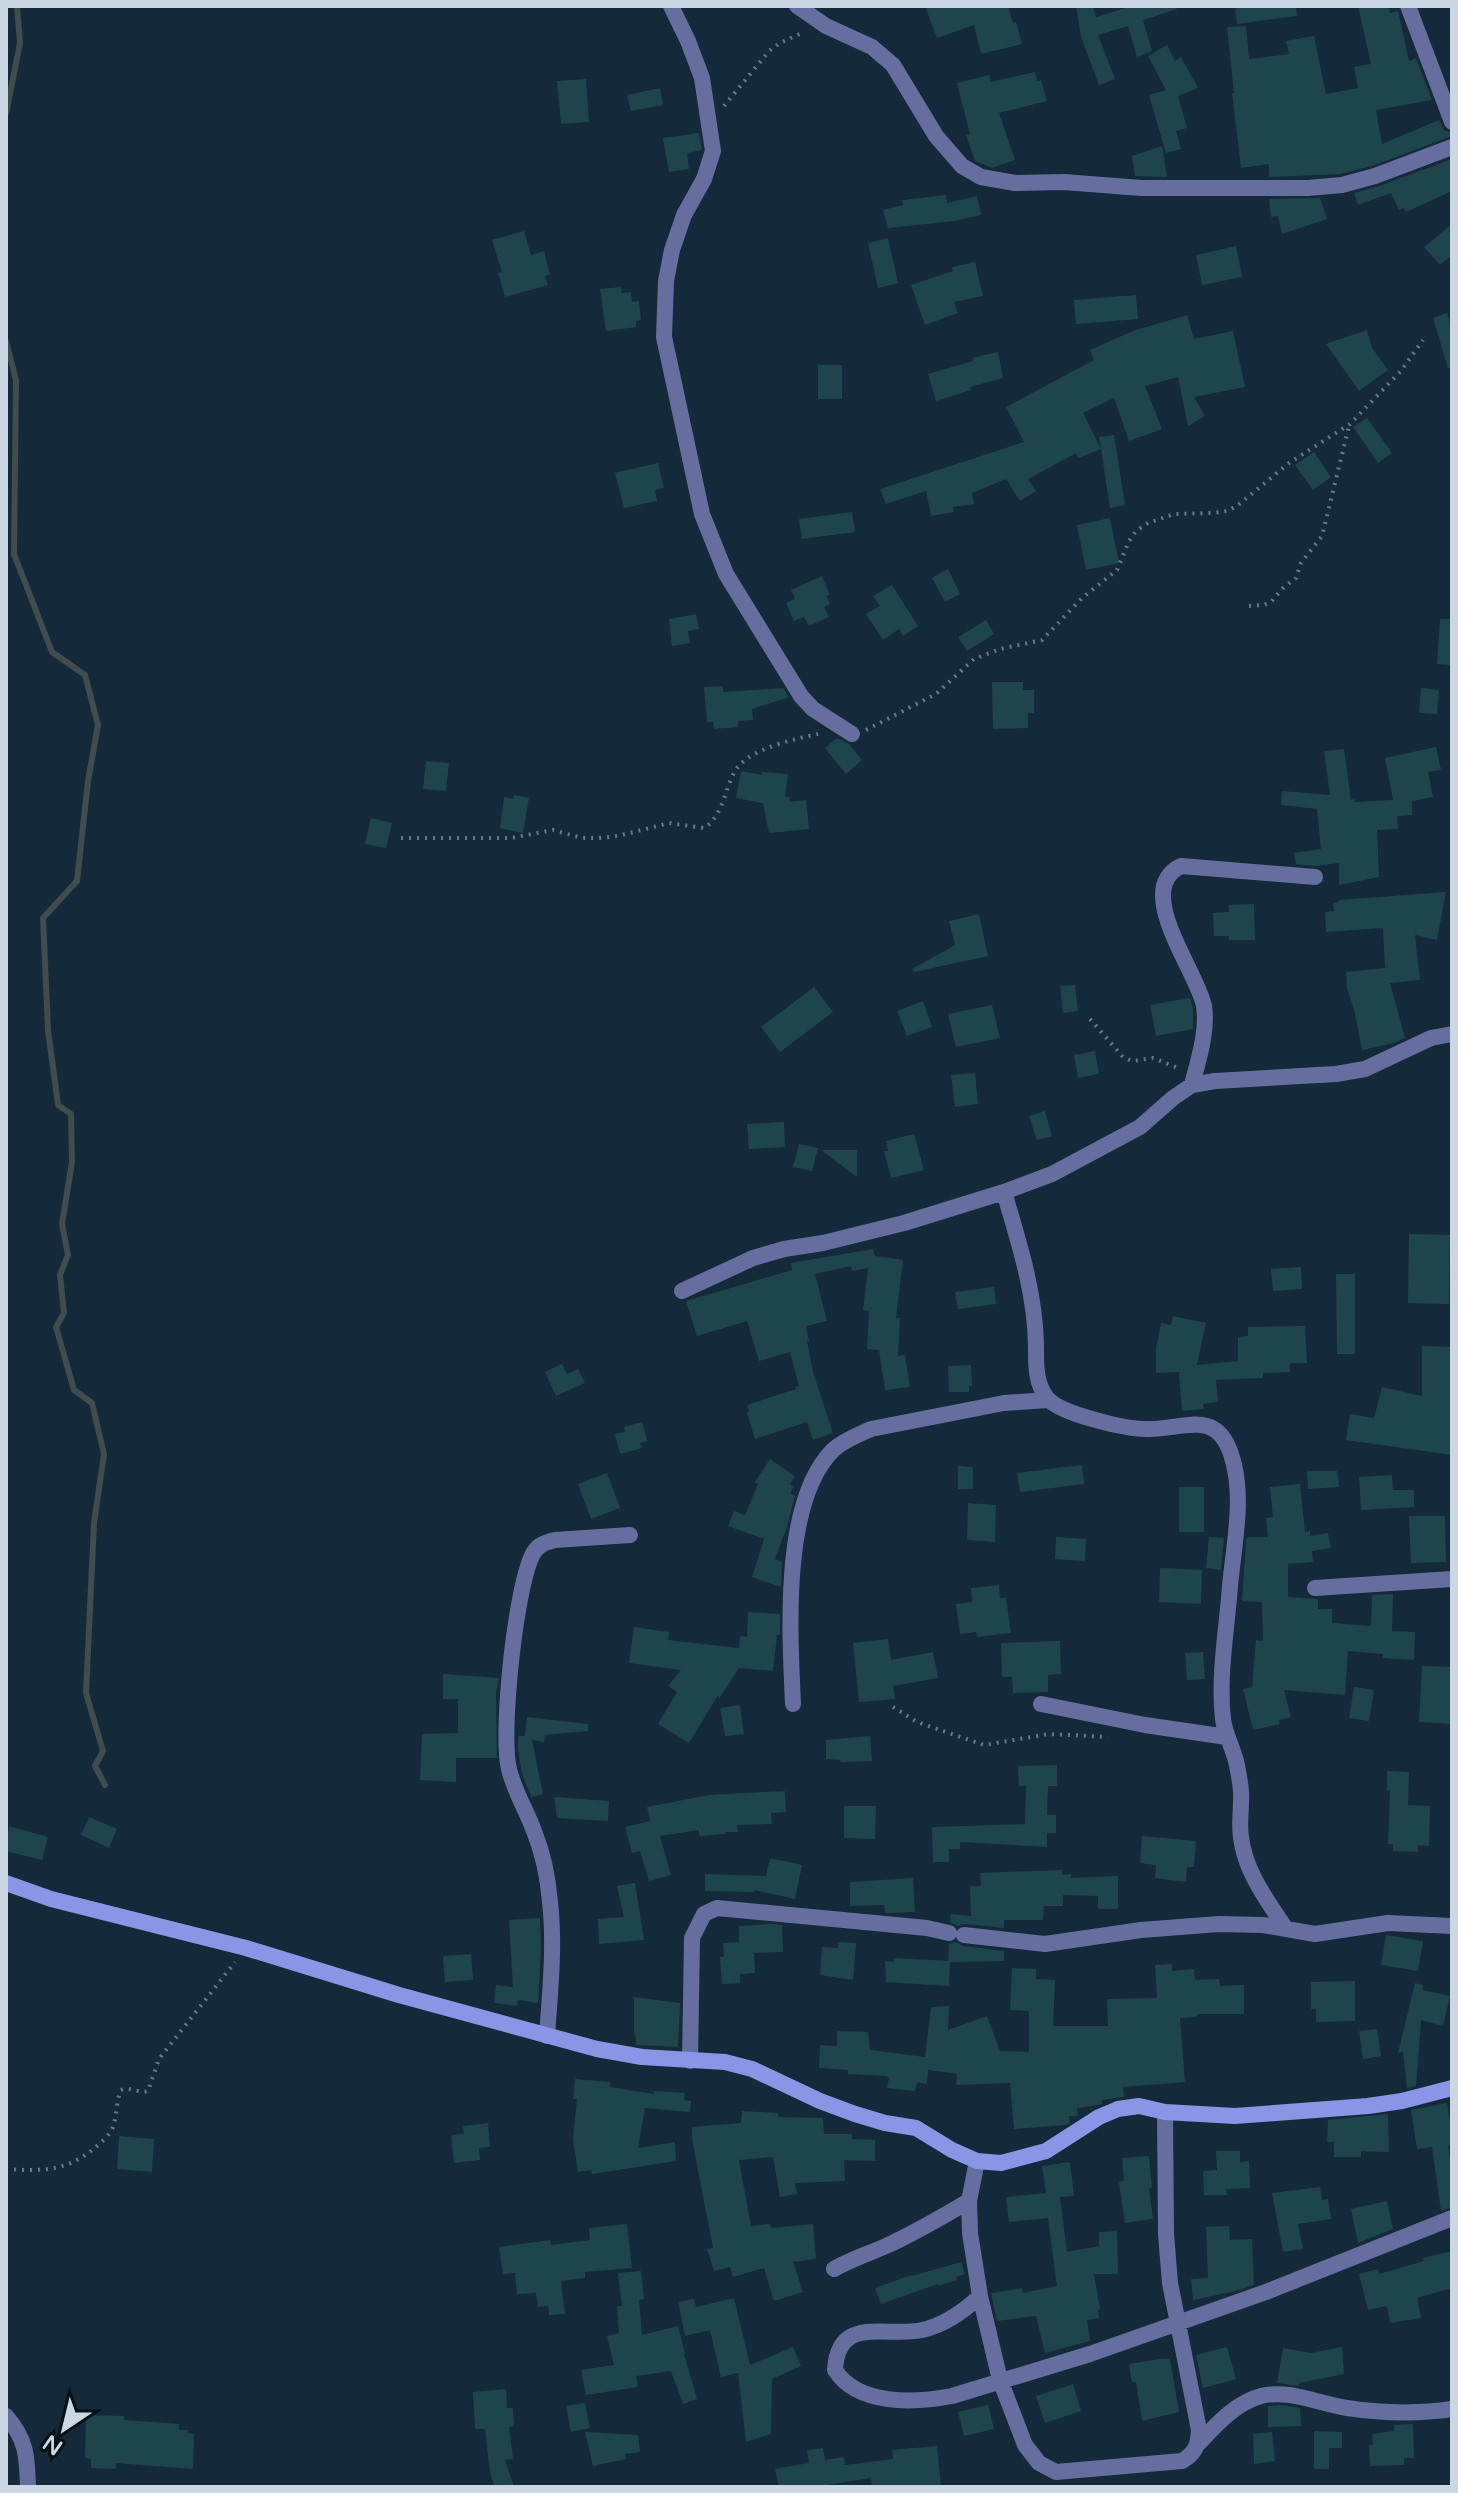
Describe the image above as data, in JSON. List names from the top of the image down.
{
  "north": "bottom left"
}
